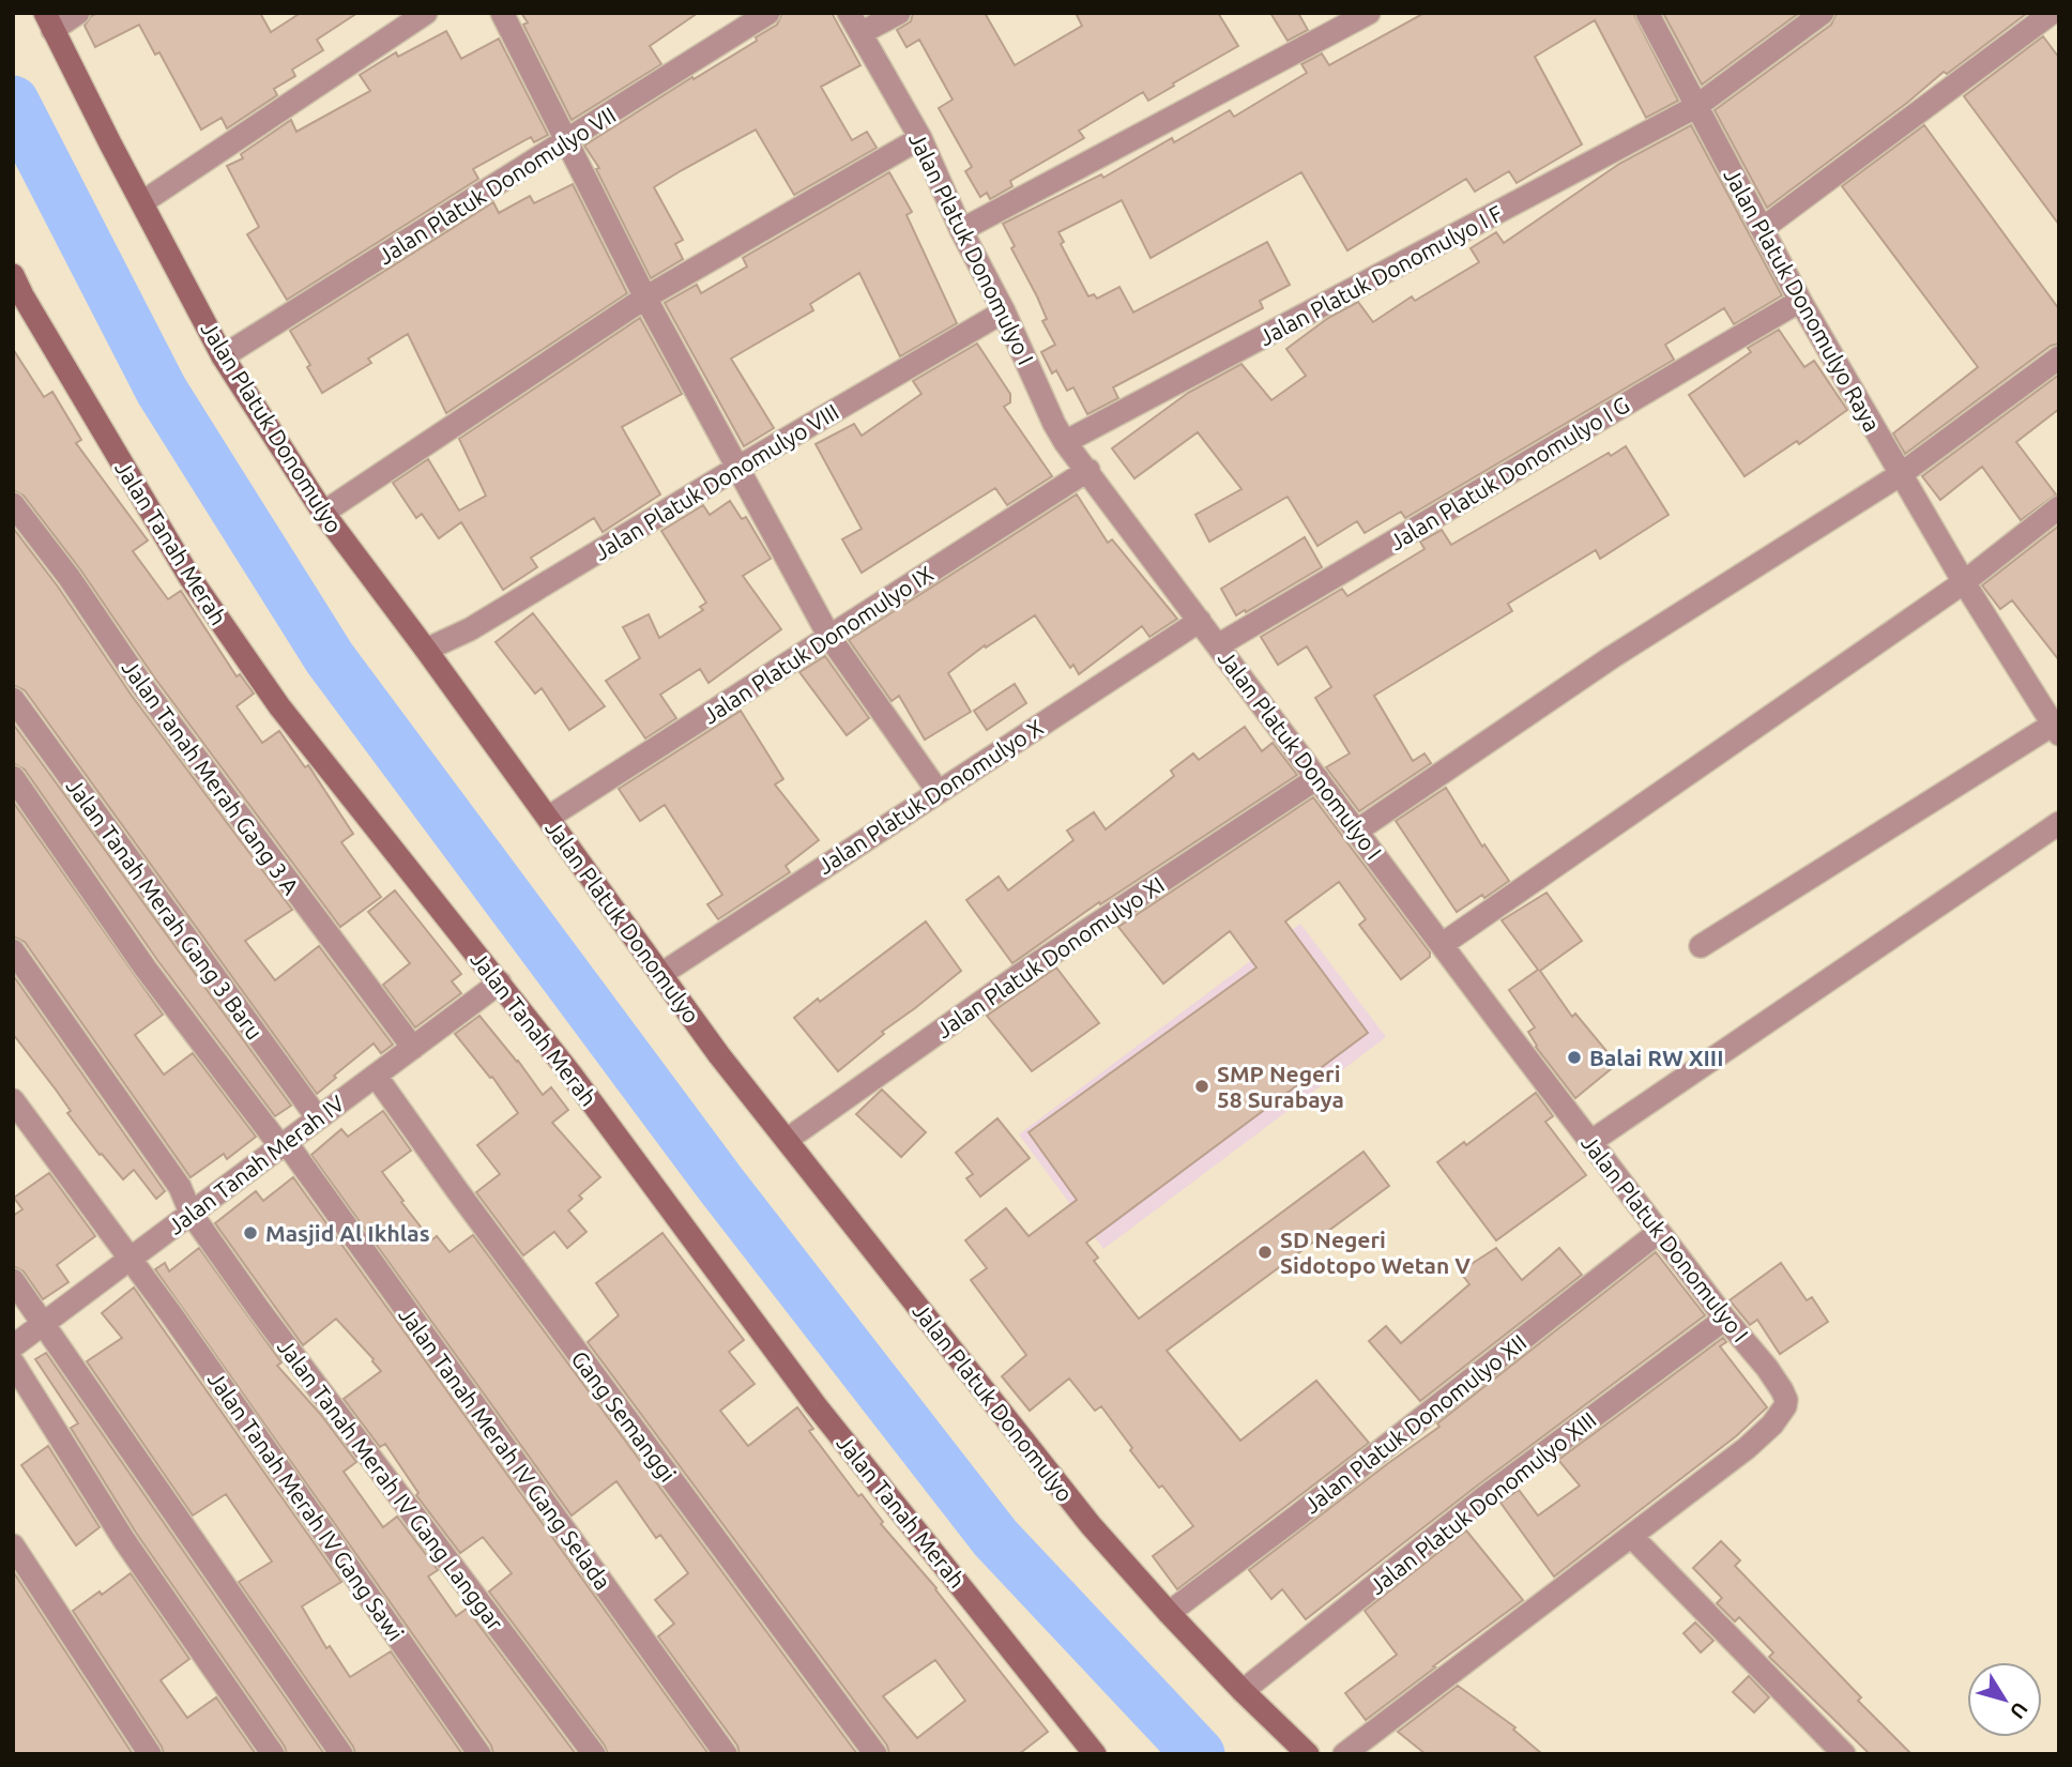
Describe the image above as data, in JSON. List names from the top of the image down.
{
  "streets": {
    "street": [
      "Jalan Platuk Donomulyo VII",
      "Jalan Platuk Donomulyo I",
      "Jalan Platuk Donomulyo I F",
      "Jalan Platuk Donomulyo Raya",
      "Jalan Platuk Donomulyo",
      "Jalan Platuk Donomulyo I G",
      "Jalan Platuk Donomulyo VIII",
      "Jalan Tanah Merah",
      "Jalan Platuk Donomulyo IX",
      "Jalan Tanah Merah Gang 3 A",
      "Jalan Platuk Donomulyo X",
      "Jalan Tanah Merah Gang 3 Baru",
      "Jalan Platuk Donomulyo XI",
      "Jalan Tanah Merah IV",
      "Gang Semanggi",
      "Jalan Platuk Donomulyo XII",
      "Jalan Tanah Merah IV Gang Selada",
      "Jalan Tanah Merah IV Gang Langgar",
      "Jalan Platuk Donomulyo XIII",
      "Jalan Tanah Merah IV Gang Sawi"
    ]
  },
  "crossings": [
    ["Jalan Platuk Donomulyo VII", "Jalan Platuk Donomulyo"],
    ["Jalan Platuk Donomulyo I", "Jalan Platuk Donomulyo I F"],
    ["Jalan Platuk Donomulyo I", "Jalan Platuk Donomulyo I G"],
    ["Jalan Platuk Donomulyo I", "Jalan Platuk Donomulyo VIII"],
    ["Jalan Platuk Donomulyo I", "Jalan Platuk Donomulyo IX"],
    ["Jalan Platuk Donomulyo I", "Jalan Platuk Donomulyo X"],
    ["Jalan Platuk Donomulyo I", "Jalan Platuk Donomulyo XI"],
    ["Jalan Platuk Donomulyo I", "Jalan Platuk Donomulyo XII"],
    ["Jalan Platuk Donomulyo I", "Jalan Platuk Donomulyo XIII"],
    ["Jalan Platuk Donomulyo I F", "Jalan Platuk Donomulyo Raya"],
    ["Jalan Platuk Donomulyo Raya", "Jalan Platuk Donomulyo I G"],
    ["Jalan Platuk Donomulyo", "Jalan Platuk Donomulyo VIII"],
    ["Jalan Platuk Donomulyo", "Jalan Platuk Donomulyo IX"],
    ["Jalan Platuk Donomulyo", "Jalan Platuk Donomulyo X"],
    ["Jalan Platuk Donomulyo", "Jalan Platuk Donomulyo XI"],
    ["Jalan Platuk Donomulyo", "Jalan Platuk Donomulyo XII"],
    ["Jalan Platuk Donomulyo", "Jalan Platuk Donomulyo XIII"],
    ["Jalan Tanah Merah", "Jalan Tanah Merah IV"],
    ["Jalan Tanah Merah Gang 3 A", "Jalan Tanah Merah IV"],
    ["Jalan Tanah Merah Gang 3 Baru", "Jalan Tanah Merah IV"],
    ["Jalan Tanah Merah IV", "Gang Semanggi"],
    ["Jalan Tanah Merah IV", "Jalan Tanah Merah IV Gang Selada"],
    ["Jalan Tanah Merah IV", "Jalan Tanah Merah IV Gang Langgar"],
    ["Jalan Tanah Merah IV", "Jalan Tanah Merah IV Gang Sawi"]
  ],
  "places": [
    "Balai RW XIII",
    "SMP Negeri 58 Surabaya",
    "Masjid Al Ikhlas",
    "SD Negeri Sidotopo Wetan V"
  ],
  "north": "bottom right"
}
